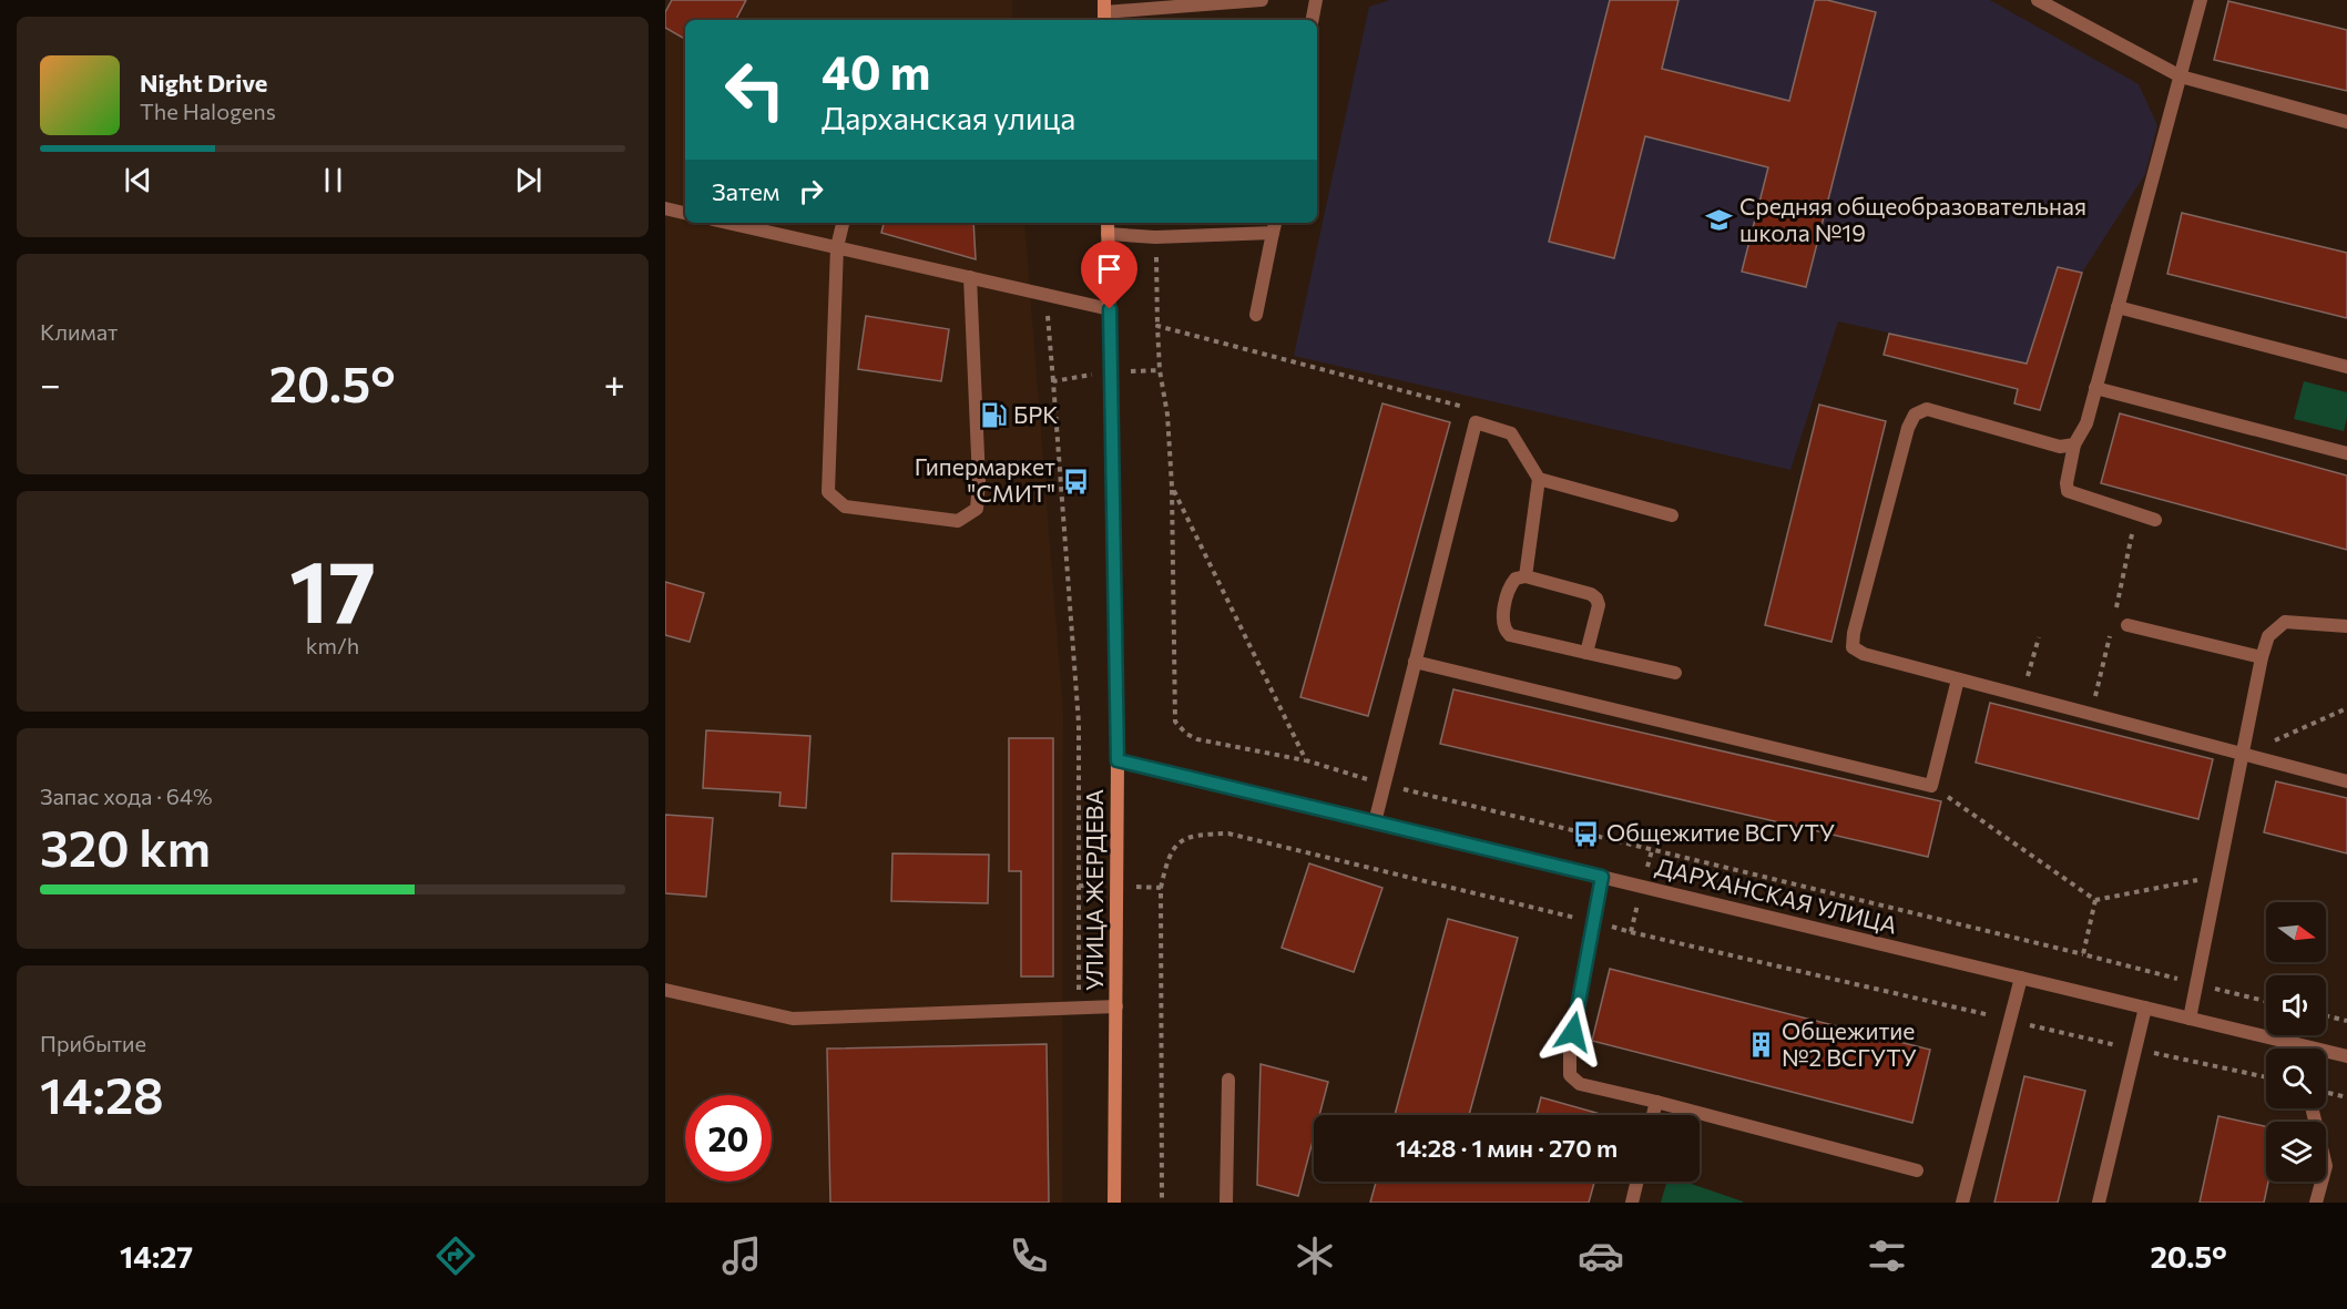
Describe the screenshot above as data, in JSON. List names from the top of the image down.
{
  "streets": {
    "main road": ["УЛИЦА ЖЕРДЕВА"],
    "street": ["ДАРХАНСКАЯ УЛИЦА"]
  },
  "crossings": [
    ["УЛИЦА ЖЕРДЕВА", "ДАРХАНСКАЯ УЛИЦА"]
  ],
  "places": {
    "school or university": ["Средняя общеобразовательная школа №19"],
    "fuel station": ["БРК"],
    "bus stop": ["Гипермаркет \"СМИТ\"", "Общежитие ВСГУТУ"],
    "building": ["Общежитие №2 ВСГУТУ"]
  },
  "north": "right",
  "page": {
    "turn": ["40 m", "Дарханская улица"],
    "song": ["Night Drive", "The Halogens"],
    "then": "Затем",
    "tile": [
      "Климат",
      ["17", "km/h"],
      ["Запас хода · 64%", "320 km"],
      ["Прибытие", "14:28"]
    ],
    "heat": ["−", "20.5°", "+"],
    "limit": "20",
    "trip": "14:28 · 1 мин · 270 m",
    "tabs": ["14:27", "20.5°"]
  }
}
